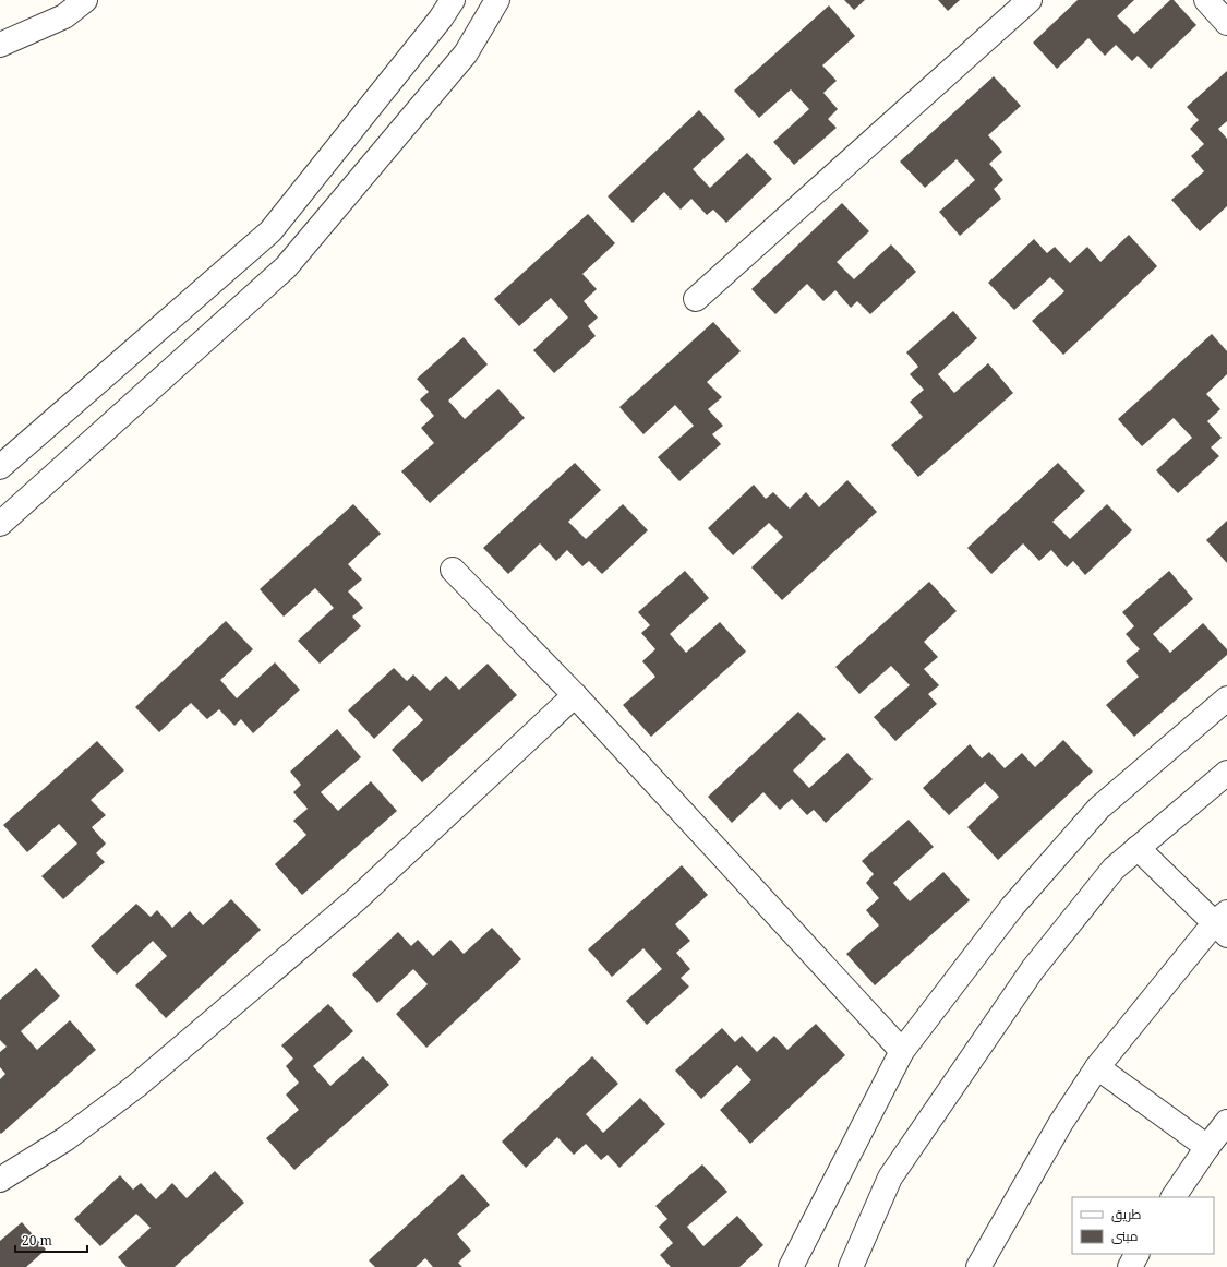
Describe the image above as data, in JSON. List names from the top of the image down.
{
  "legend": ["طريق", "مبنى"],
  "scale_bar": "20 m"
}
